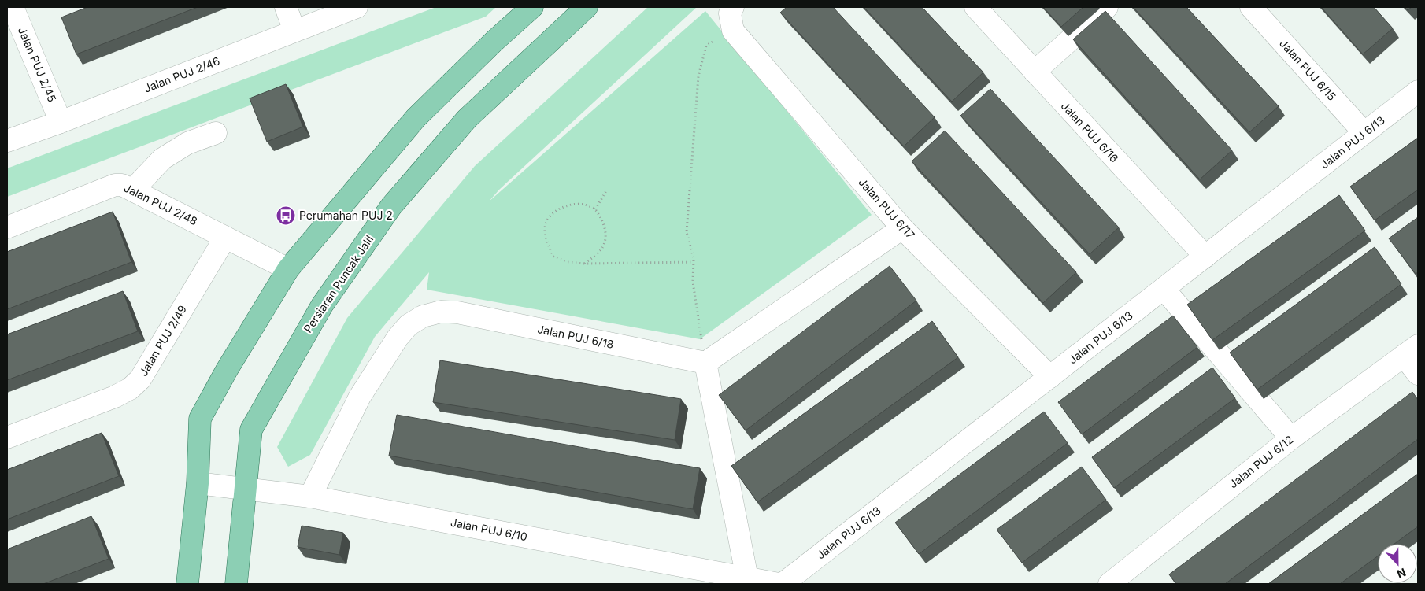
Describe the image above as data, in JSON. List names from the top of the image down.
{
  "streets": {
    "main road": ["Persiaran Puncak Jalil"],
    "street": [
      "Jalan PUJ 2/45",
      "Jalan PUJ 6/15",
      "Jalan PUJ 2/46",
      "Jalan PUJ 6/16",
      "Jalan PUJ 6/13",
      "Jalan PUJ 2/48",
      "Jalan PUJ 6/17",
      "Jalan PUJ 6/18",
      "Jalan PUJ 2/49",
      "Jalan PUJ 6/12",
      "Jalan PUJ 6/10"
    ]
  },
  "crossings": [
    ["Jalan PUJ 2/45", "Jalan PUJ 2/46"],
    ["Jalan PUJ 6/15", "Jalan PUJ 6/13"],
    ["Jalan PUJ 6/16", "Jalan PUJ 6/13"],
    ["Jalan PUJ 6/13", "Jalan PUJ 6/17"],
    ["Jalan PUJ 2/48", "Jalan PUJ 2/49"],
    ["Persiaran Puncak Jalil", "Jalan PUJ 6/10"],
    ["Jalan PUJ 6/18", "Jalan PUJ 6/10"]
  ],
  "places": {
    "bus stop": ["Perumahan PUJ 2"]
  },
  "north": "bottom"
}
